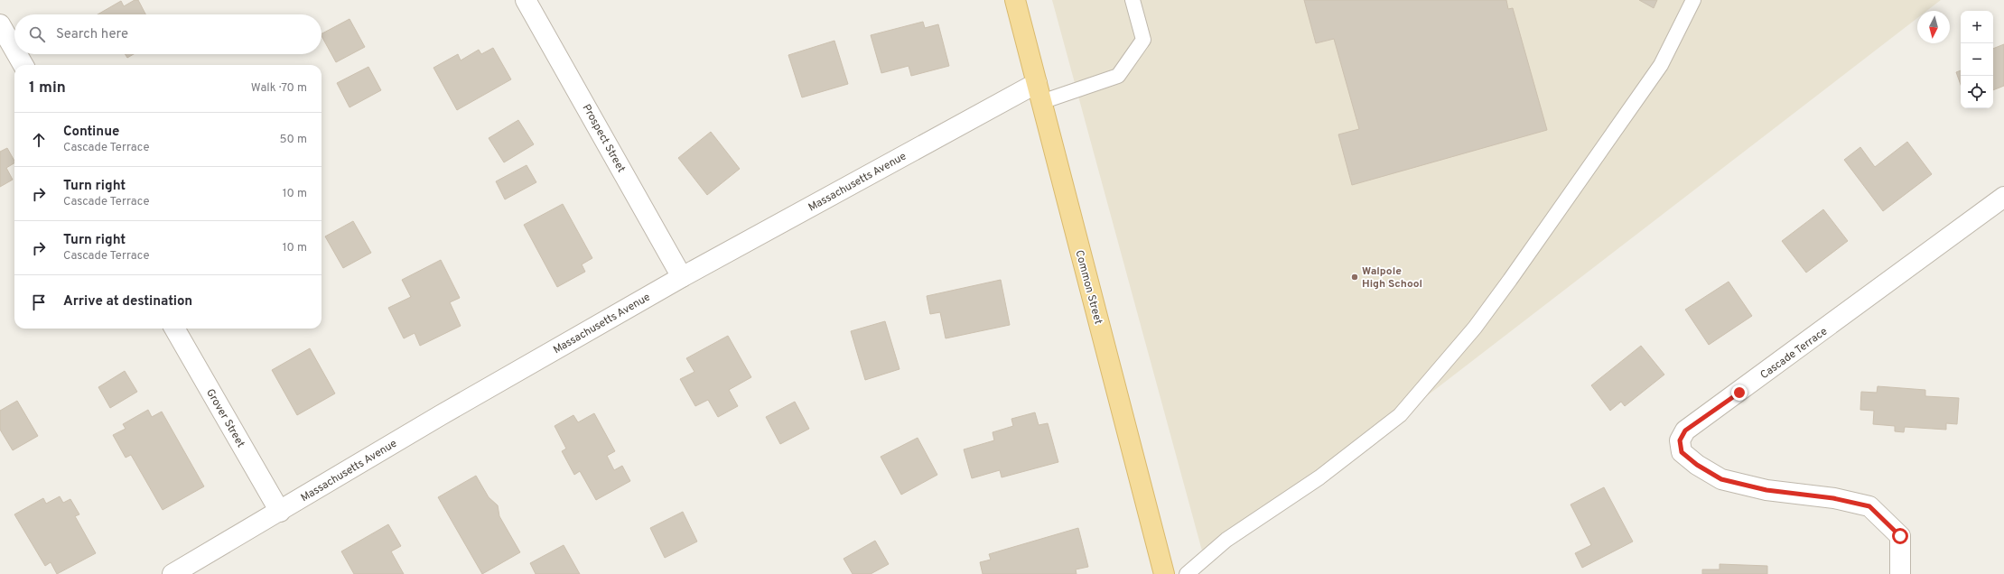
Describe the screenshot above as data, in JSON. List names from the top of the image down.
{
  "streets": {
    "main road": ["Common Street"],
    "street": [
      "Prospect Street",
      "Massachusetts Avenue",
      "Cascade Terrace",
      "Grover Street"
    ]
  },
  "crossings": [
    ["Prospect Street", "Massachusetts Avenue"],
    ["Massachusetts Avenue", "Common Street"],
    ["Massachusetts Avenue", "Grover Street"]
  ],
  "places": ["Walpole High School"],
  "north": "bottom",
  "page": {
    "map_buttons": ["+", "−"],
    "search": "Search here",
    "heading": ["1 min", "Walk · 70 m"],
    "list": [
      ["Continue", "Cascade Terrace", "50 m"],
      ["Turn right", "Cascade Terrace", "10 m"],
      ["Turn right", "Cascade Terrace", "10 m"],
      "Arrive at destination"
    ]
  }
}
